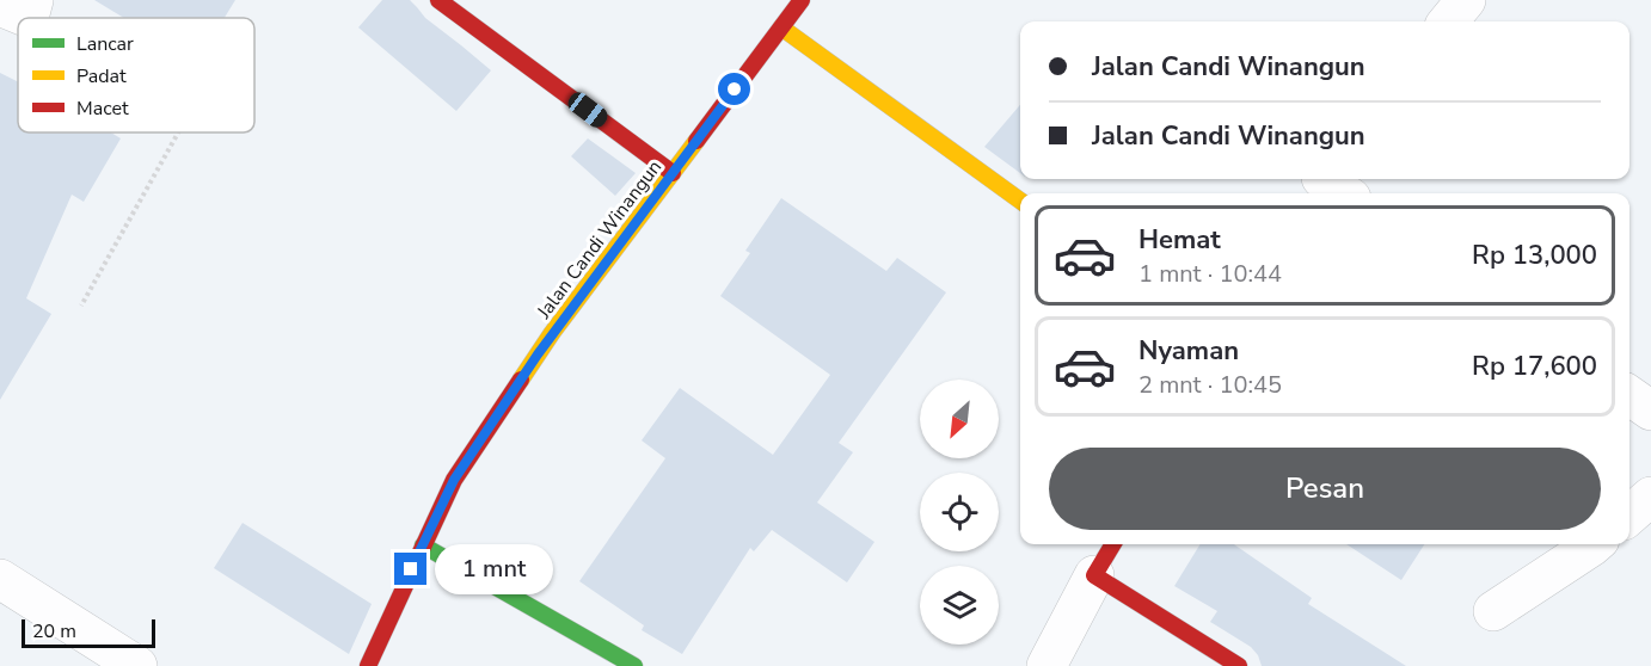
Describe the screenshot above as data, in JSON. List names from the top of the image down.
{
  "streets": {
    "street": ["Jalan Candi Winangun"]
  },
  "legend": ["Lancar", "Padat", "Macet"],
  "scale_bar": "20 m",
  "north": "bottom left",
  "page": {
    "banner": ["Jalan Candi Winangun", "Jalan Candi Winangun"],
    "list": [
      {
        "name": "Hemat",
        "note": "1 mnt · 10:44",
        "value": "Rp 13,000"
      },
      {
        "name": "Nyaman",
        "note": "2 mnt · 10:45",
        "value": "Rp 17,600"
      }
    ],
    "buttons": "Pesan",
    "bubble": "1 mnt",
    "scale": "20 m"
  }
}
